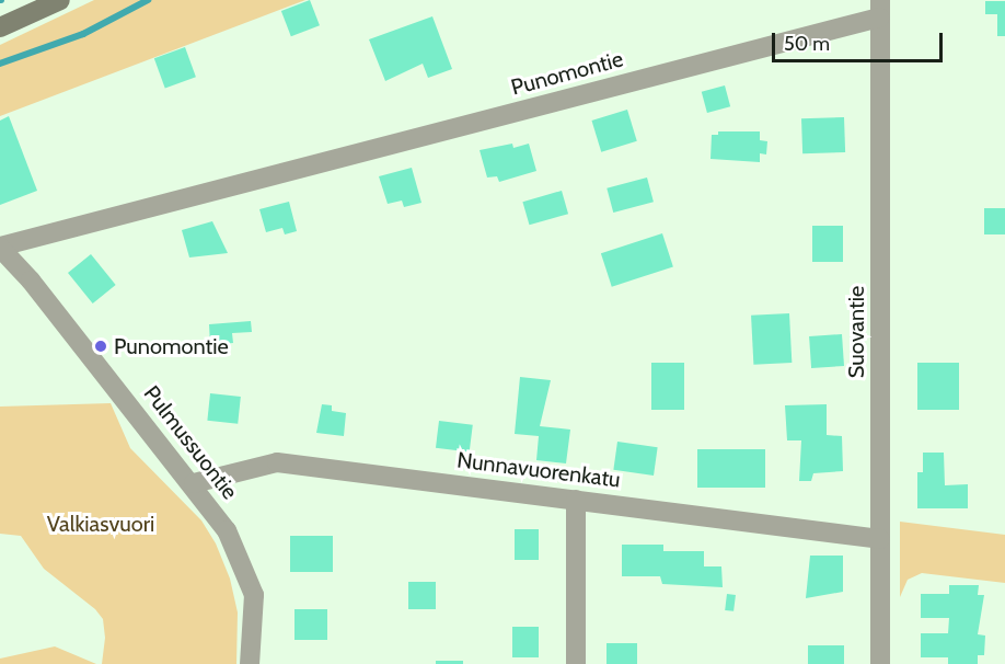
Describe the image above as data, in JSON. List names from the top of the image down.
{
  "streets": {
    "street": [
      "Punomontie",
      "Suovantie",
      "Pulmussuontie",
      "Nunnavuorenkatu"
    ]
  },
  "crossings": [
    ["Punomontie", "Suovantie"],
    ["Punomontie", "Pulmussuontie"],
    ["Suovantie", "Nunnavuorenkatu"],
    ["Pulmussuontie", "Nunnavuorenkatu"]
  ],
  "parks": ["Valkiasvuori"],
  "places": ["Punomontie"],
  "scale_bar": "50 m"
}
